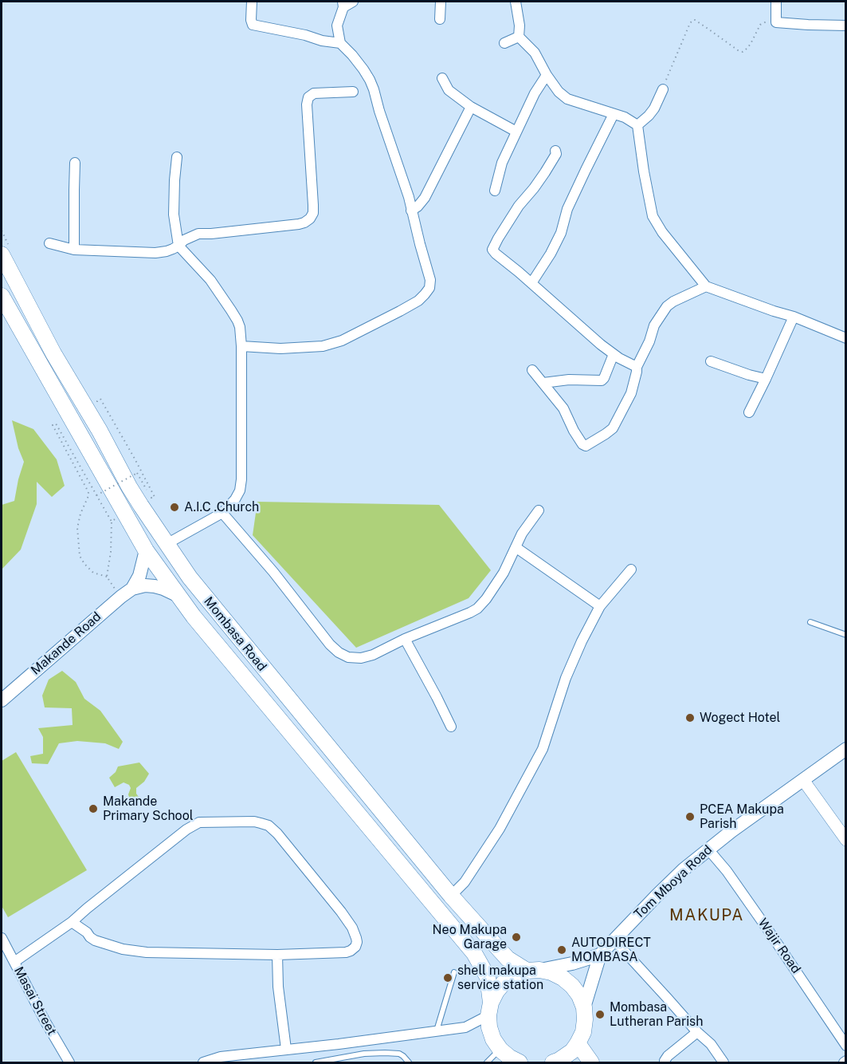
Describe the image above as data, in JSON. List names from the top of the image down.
{
  "streets": {
    "highway": ["Mombasa Road"],
    "main road": ["Makande Road", "Tom Mboya Road"],
    "street": ["Wajir Road", "Masai Street"]
  },
  "crossings": [
    ["Mombasa Road", "Makande Road"],
    ["Tom Mboya Road", "Wajir Road"]
  ],
  "districts": ["MAKUPA"],
  "places": [
    "A.I.C .Church",
    "Wogect Hotel",
    "Makande Primary School",
    "PCEA Makupa Parish",
    "Neo Makupa Garage",
    "AUTODIRECT MOMBASA",
    "shell makupa service station",
    "Mombasa Lutheran Parish"
  ]
}
